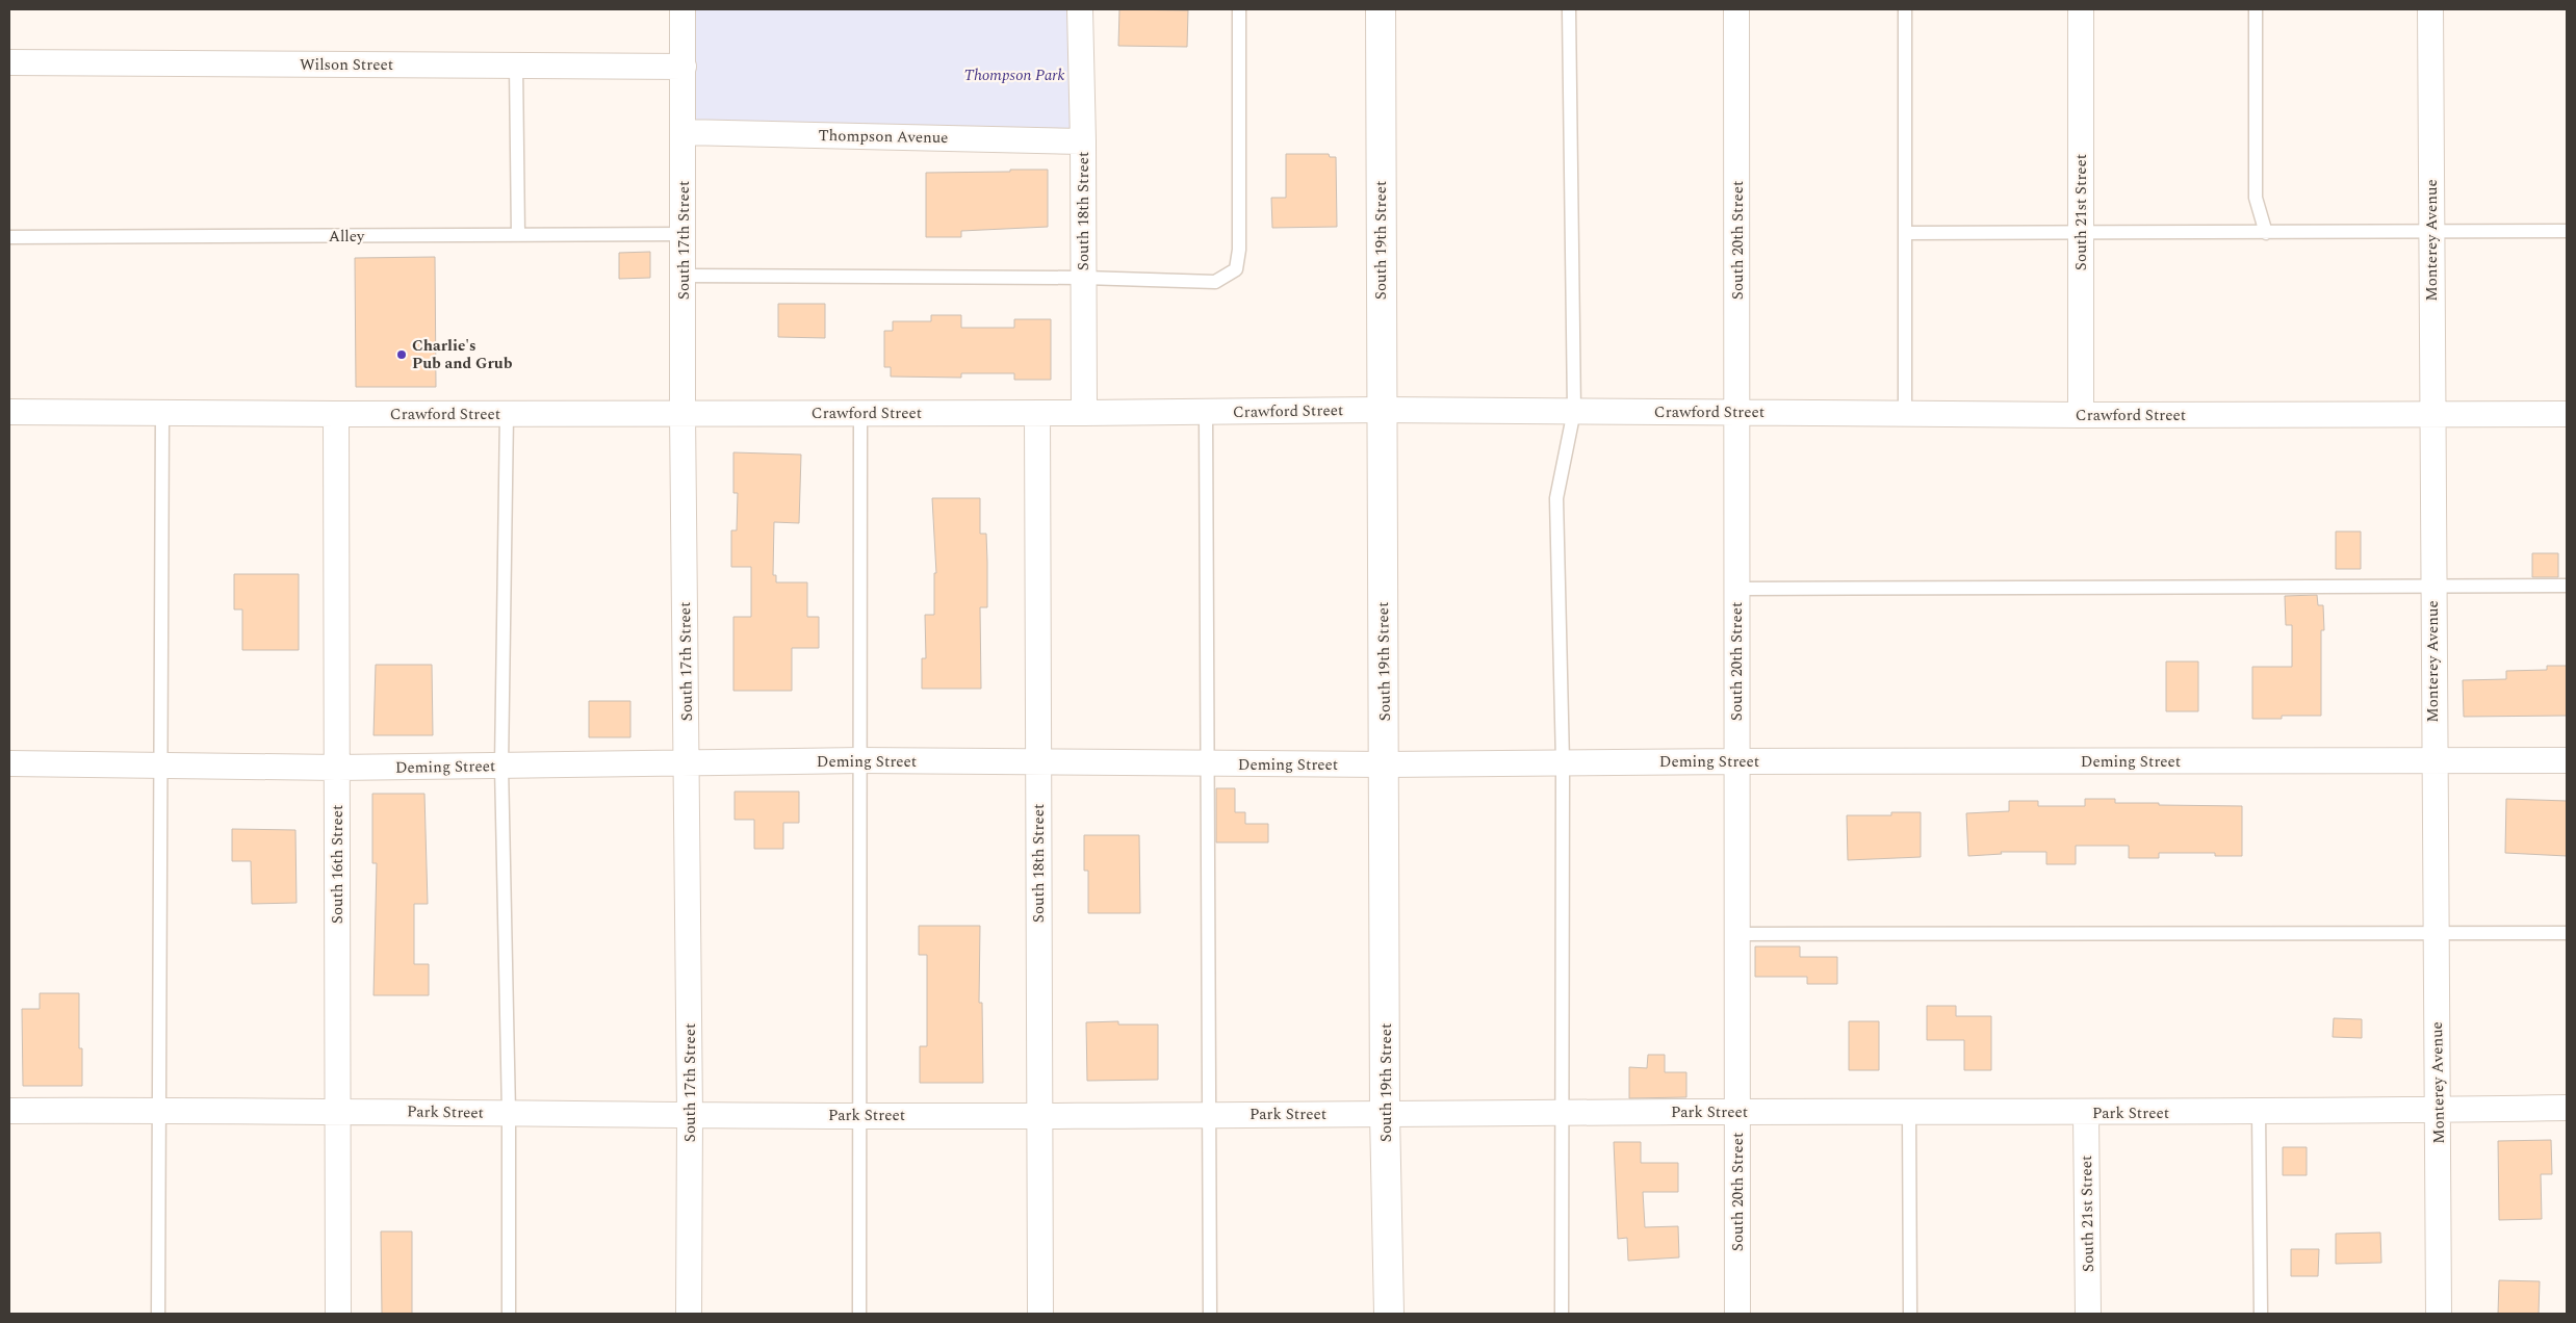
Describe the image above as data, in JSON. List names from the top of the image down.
{
  "streets": {
    "street": [
      "Wilson Street",
      "Thompson Avenue",
      "South 18th Street",
      "South 21st Street",
      "South 17th Street",
      "South 19th Street",
      "South 20th Street",
      "Monterey Avenue",
      "Crawford Street",
      "Deming Street",
      "South 16th Street",
      "Park Street"
    ],
    "lane": ["Alley"]
  },
  "crossings": [
    ["Wilson Street", "South 17th Street"],
    ["Thompson Avenue", "South 18th Street"],
    ["Thompson Avenue", "South 17th Street"],
    ["South 18th Street", "Crawford Street"],
    ["South 18th Street", "Deming Street"],
    ["South 18th Street", "Park Street"],
    ["South 21st Street", "Crawford Street"],
    ["South 21st Street", "Park Street"],
    ["Alley", "South 17th Street"],
    ["South 17th Street", "Crawford Street"],
    ["South 17th Street", "Deming Street"],
    ["South 17th Street", "Park Street"],
    ["South 19th Street", "Crawford Street"],
    ["South 19th Street", "Deming Street"],
    ["South 19th Street", "Park Street"],
    ["South 20th Street", "Crawford Street"],
    ["South 20th Street", "Deming Street"],
    ["South 20th Street", "Park Street"],
    ["Monterey Avenue", "Crawford Street"],
    ["Monterey Avenue", "Deming Street"],
    ["Monterey Avenue", "Park Street"],
    ["Crawford Street", "South 16th Street"],
    ["Deming Street", "South 16th Street"],
    ["South 16th Street", "Park Street"]
  ],
  "parks": ["Thompson Park"],
  "places": ["Charlie's Pub and Grub"]
}
